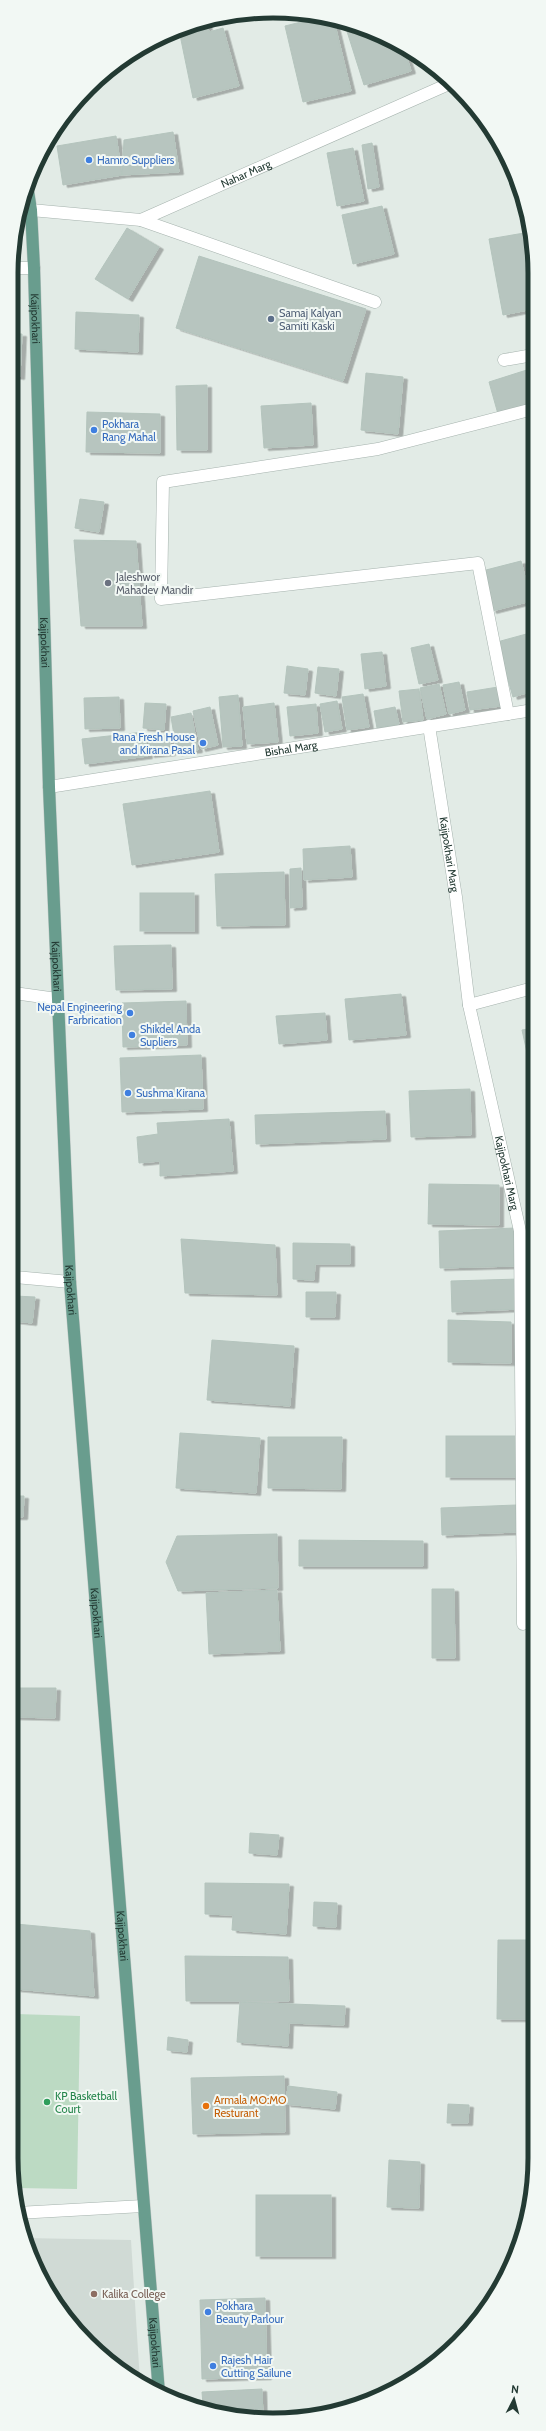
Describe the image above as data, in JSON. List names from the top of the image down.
{
  "streets": {
    "main road": ["Kajipokhari"],
    "street": ["Nahar Marg", "Bishal Marg", "Kajipokhari Marg"]
  },
  "crossings": [
    ["Nahar Marg", "Kajipokhari"],
    ["Kajipokhari", "Bishal Marg"],
    ["Bishal Marg", "Kajipokhari Marg"]
  ],
  "places": [
    "Hamro Suppliers",
    "Samaj Kalyan Samiti Kaski",
    "Pokhara Rang Mahal",
    "Jaleshwor Mahadev Mandir",
    "Rana Fresh House and Kirana Pasal",
    "Nepal Engineering Farbrication",
    "Shikdel Anda Supliers",
    "Sushma Kirana",
    "KP Basketball Court",
    "Armala MO:MO Resturant",
    "Kalika College",
    "Pokhara Beauty Parlour",
    "Rajesh Hair Cutting Sailune"
  ],
  "north": "top"
}
